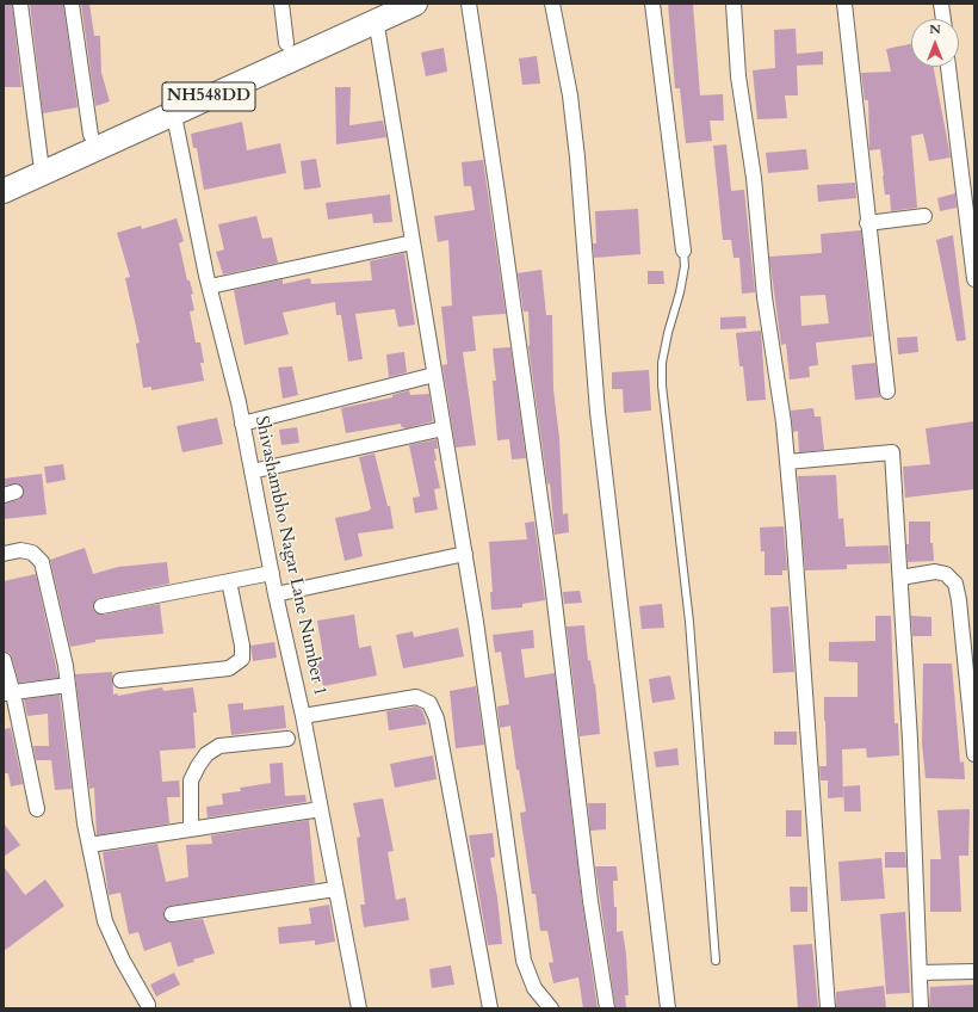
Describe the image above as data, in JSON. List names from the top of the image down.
{
  "streets": {
    "highway": ["NH548DD"],
    "street": ["Shivashambho Nagar Lane Number 1"]
  },
  "crossings": [
    ["NH548DD", "Shivashambho Nagar Lane Number 1"]
  ],
  "north": "top"
}
